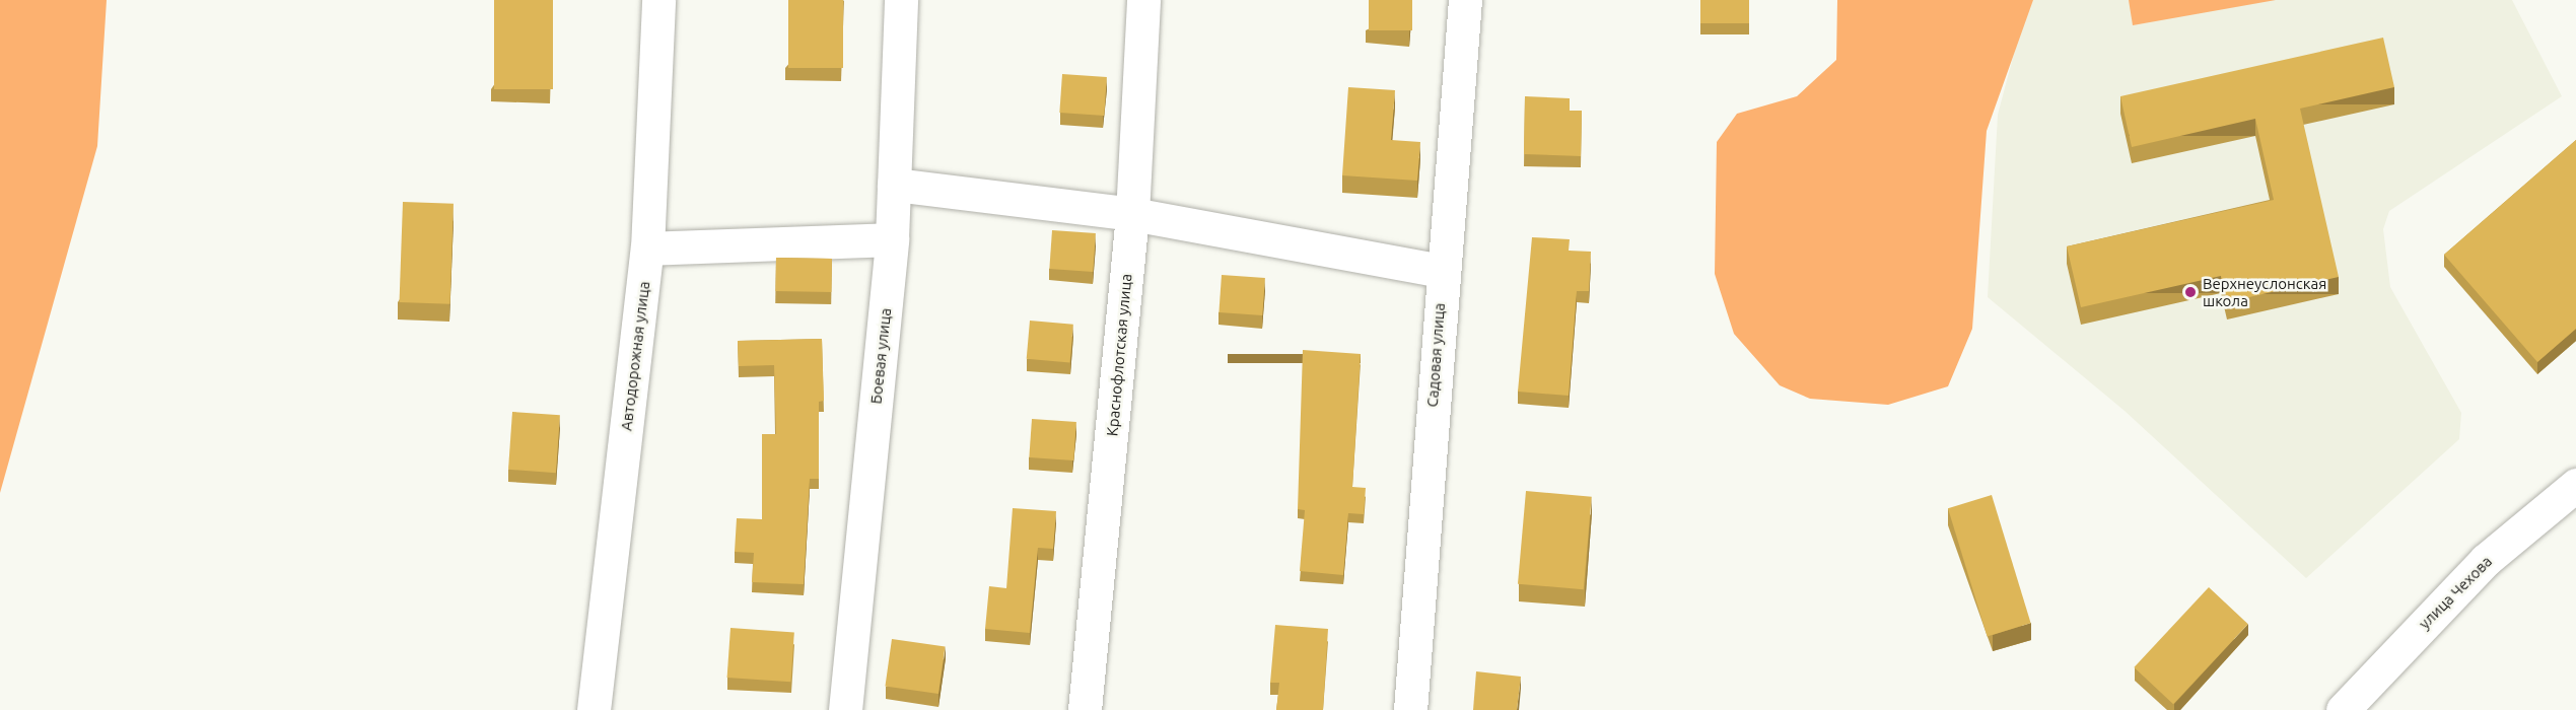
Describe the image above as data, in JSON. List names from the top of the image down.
{
  "streets": {
    "street": [
      "Краснофлотская улица",
      "Садовая улица",
      "Автодорожная улица",
      "Боевая улица",
      "улица Чехова"
    ]
  },
  "places": ["Верхнеуслонская школа"]
}
